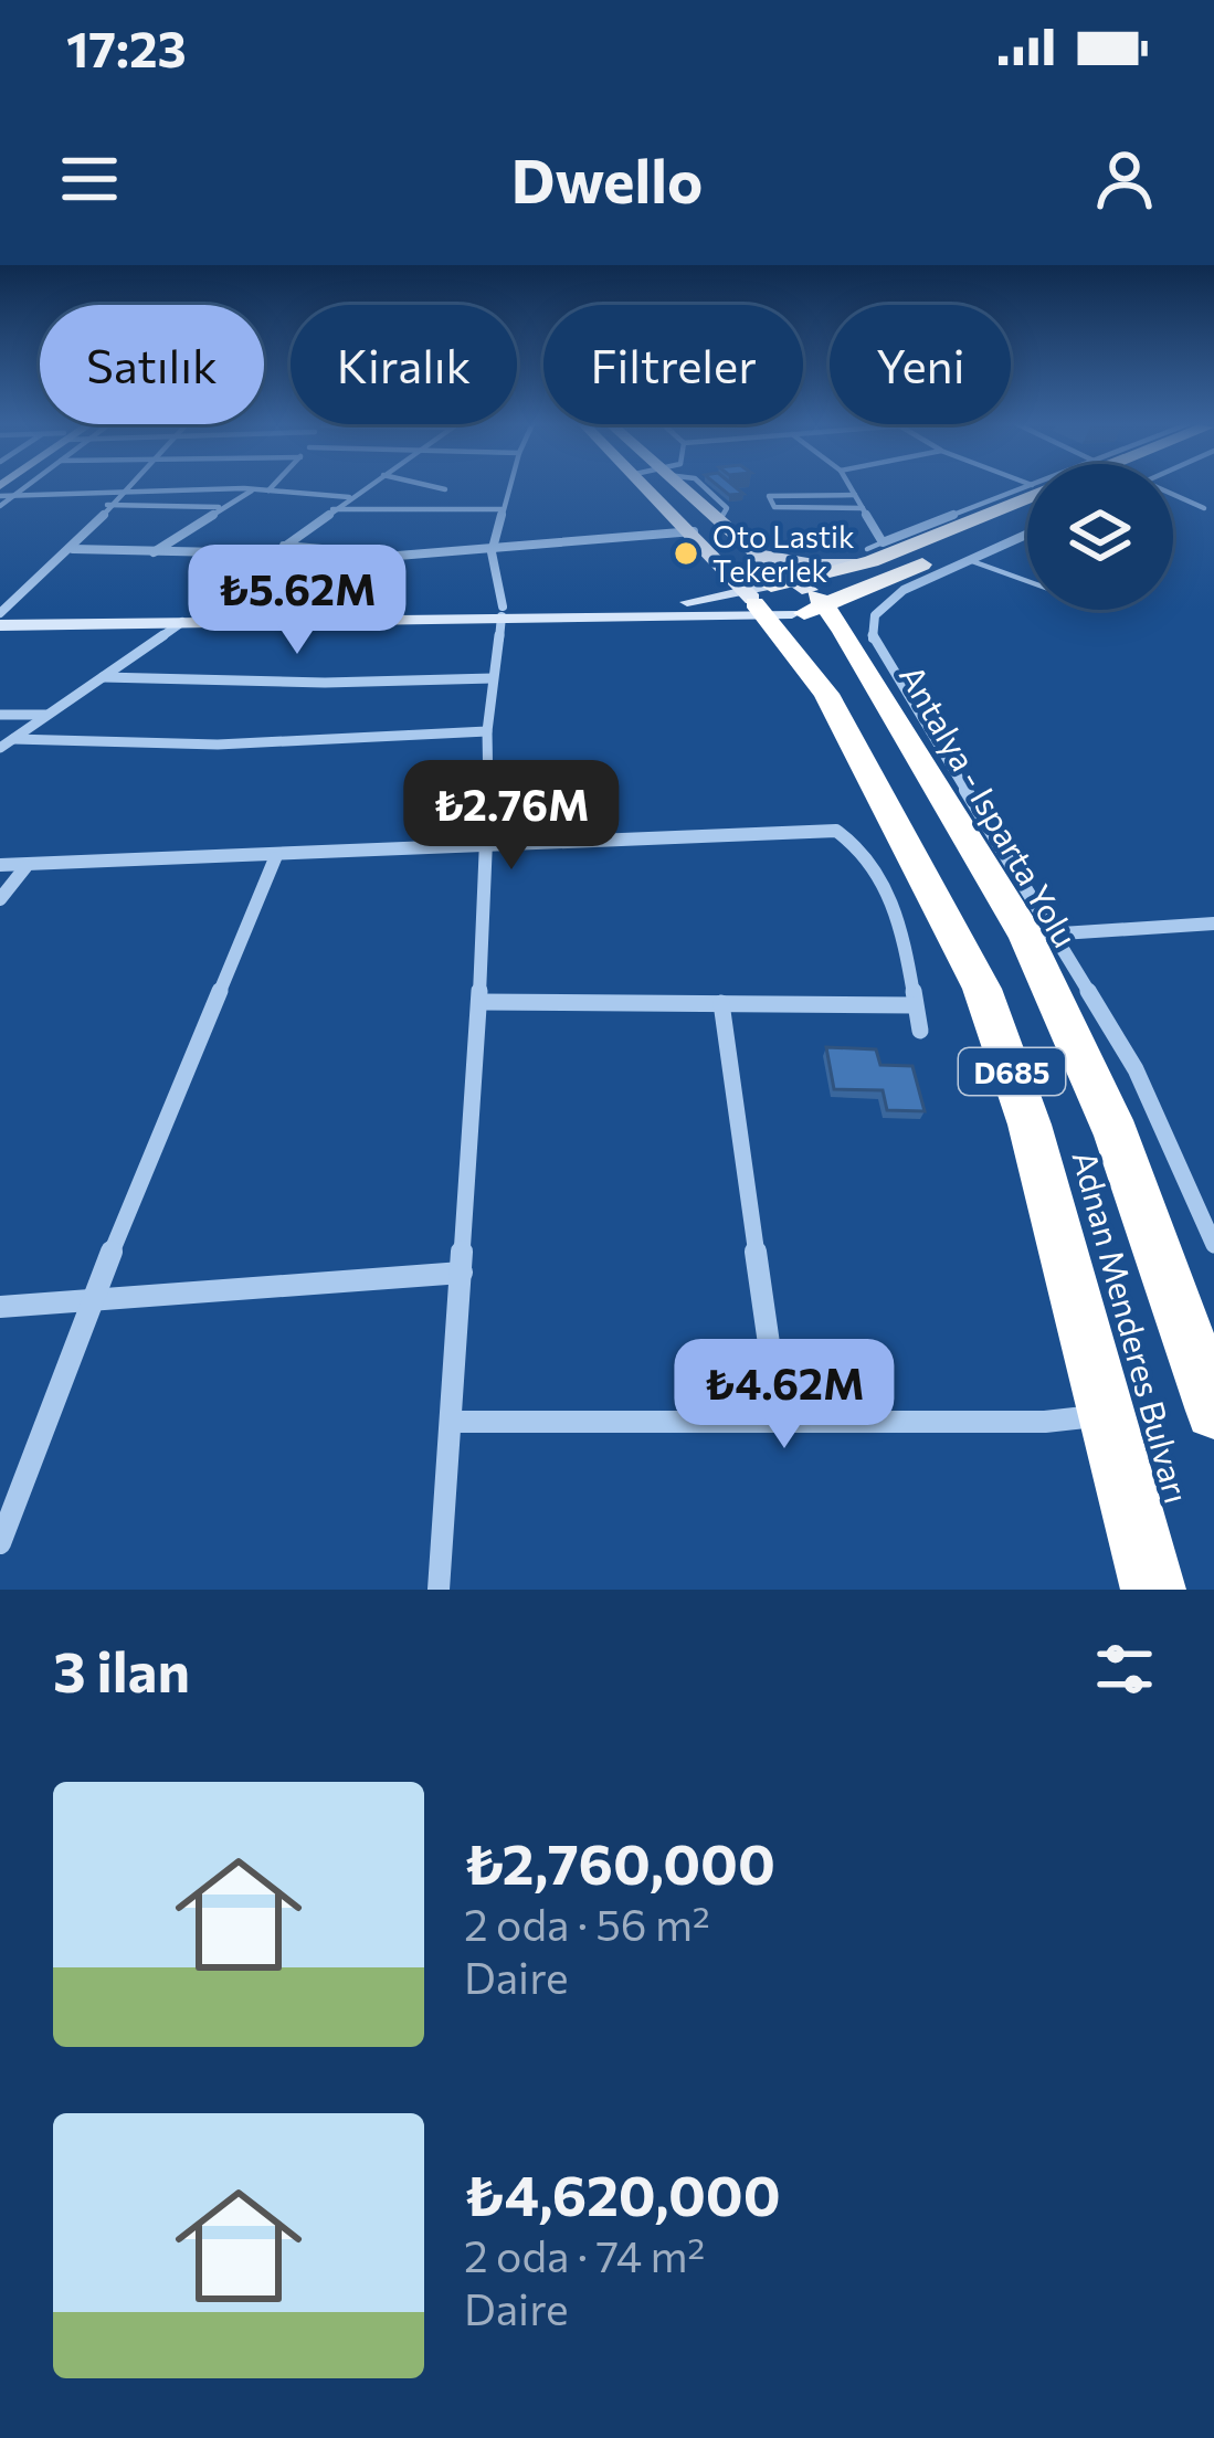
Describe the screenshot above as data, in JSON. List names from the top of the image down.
{
  "streets": {
    "highway": ["Antalya - Isparta Yolu", "D685", "Adnan Menderes Bulvarı"]
  },
  "crossings": [
    ["Antalya - Isparta Yolu", "Adnan Menderes Bulvarı"]
  ],
  "places": ["Oto Lastik Tekerlek"],
  "page": {
    "status": "17:23",
    "header": "Dwello",
    "chip": [
      "Satılık",
      "Kiralık",
      "Filtreler",
      "Yeni"
    ],
    "price": ["₺5.62M", "₺2.76M", "₺4.62M"],
    "heading": "3 ilan",
    "list": [
      {
        "name": "₺2,760,000",
        "note": "2 oda · 56 m² · Daire"
      },
      {
        "name": "₺4,620,000",
        "note": "2 oda · 74 m² · Daire"
      }
    ]
  }
}
